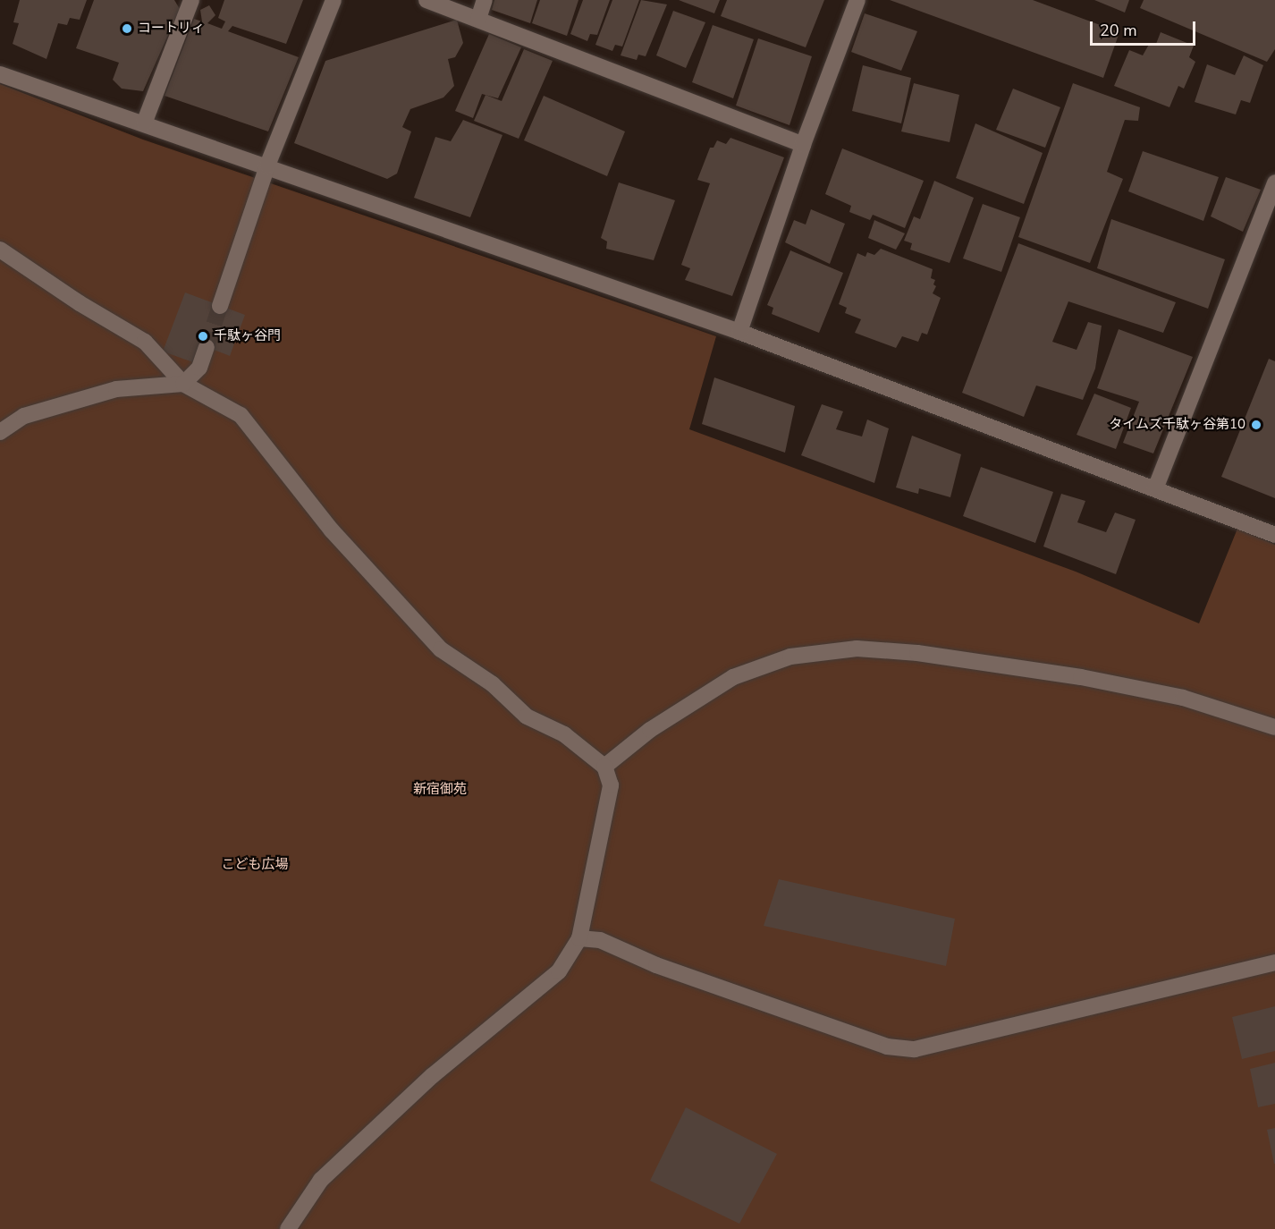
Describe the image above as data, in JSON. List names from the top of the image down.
{
  "parks": ["新宿御苑", "こども広場"],
  "places": ["コートリィ", "千駄ヶ谷門", "タイムズ千駄ヶ谷第10"],
  "scale_bar": "20 m"
}
